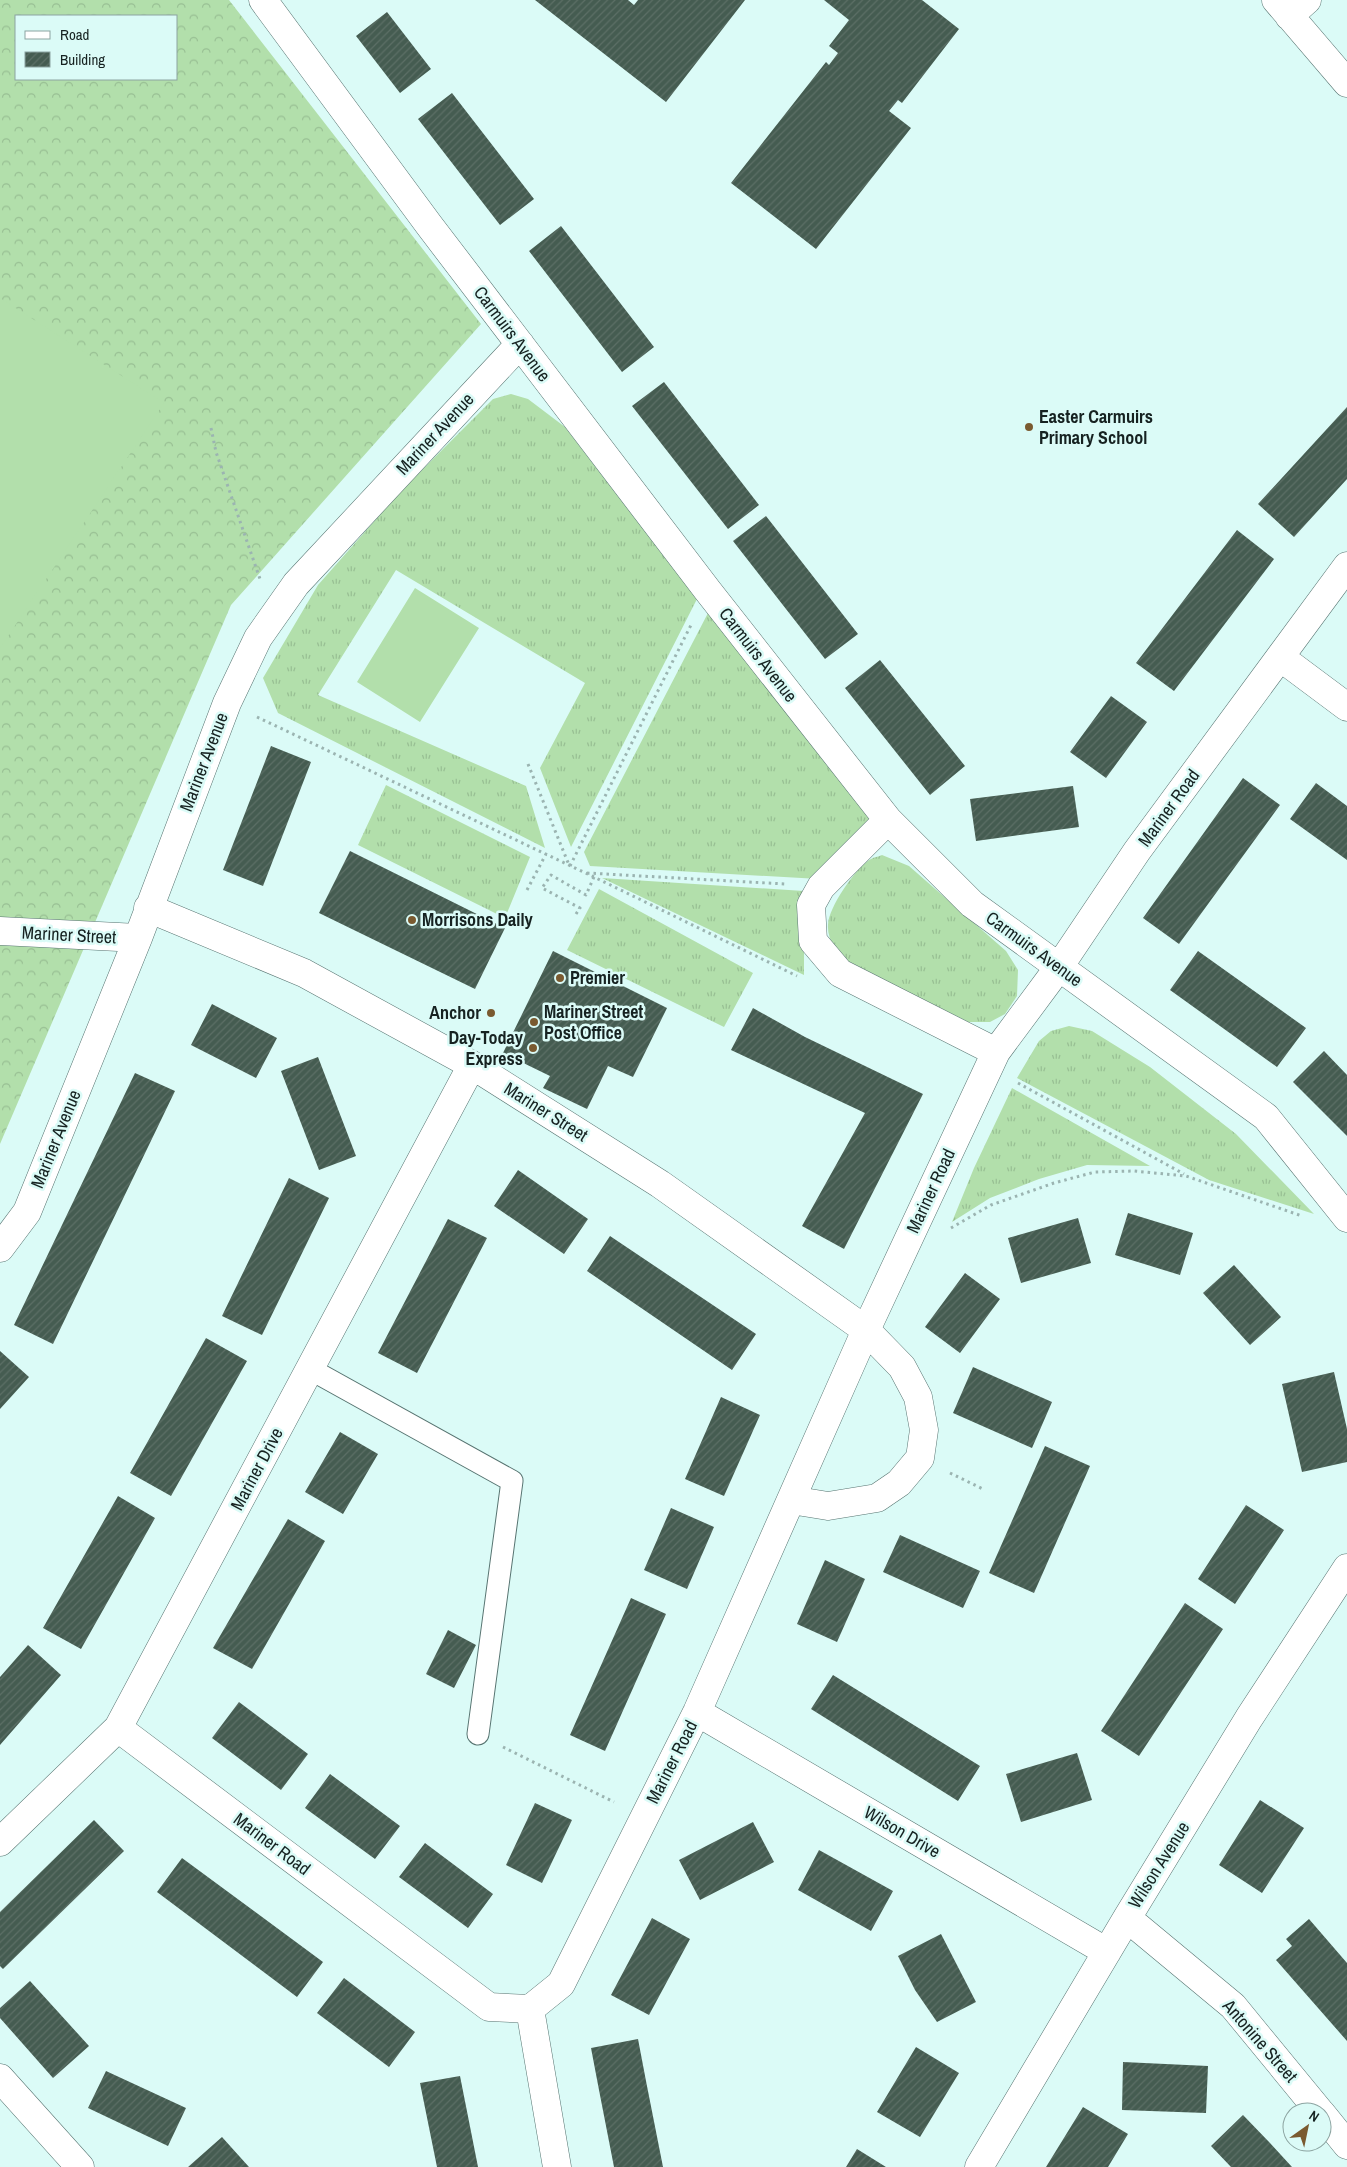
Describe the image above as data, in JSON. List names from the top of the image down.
{
  "streets": {
    "street": [
      "Carmuirs Avenue",
      "Mariner Avenue",
      "Mariner Road",
      "Mariner Street",
      "Mariner Drive",
      "Wilson Drive",
      "Wilson Avenue",
      "Antonine Street"
    ]
  },
  "crossings": [
    ["Carmuirs Avenue", "Mariner Avenue"],
    ["Carmuirs Avenue", "Mariner Road"],
    ["Mariner Avenue", "Mariner Street"],
    ["Mariner Road", "Mariner Street"],
    ["Mariner Road", "Mariner Drive"],
    ["Mariner Road", "Wilson Drive"],
    ["Mariner Street", "Mariner Drive"],
    ["Wilson Drive", "Wilson Avenue"],
    ["Wilson Avenue", "Antonine Street"]
  ],
  "places": [
    "Easter Carmuirs Primary School",
    "Morrisons Daily",
    "Premier",
    "Anchor",
    "Mariner Street Post Office",
    "Day-Today Express"
  ],
  "legend": ["Road", "Building"],
  "north": "top right"
}
